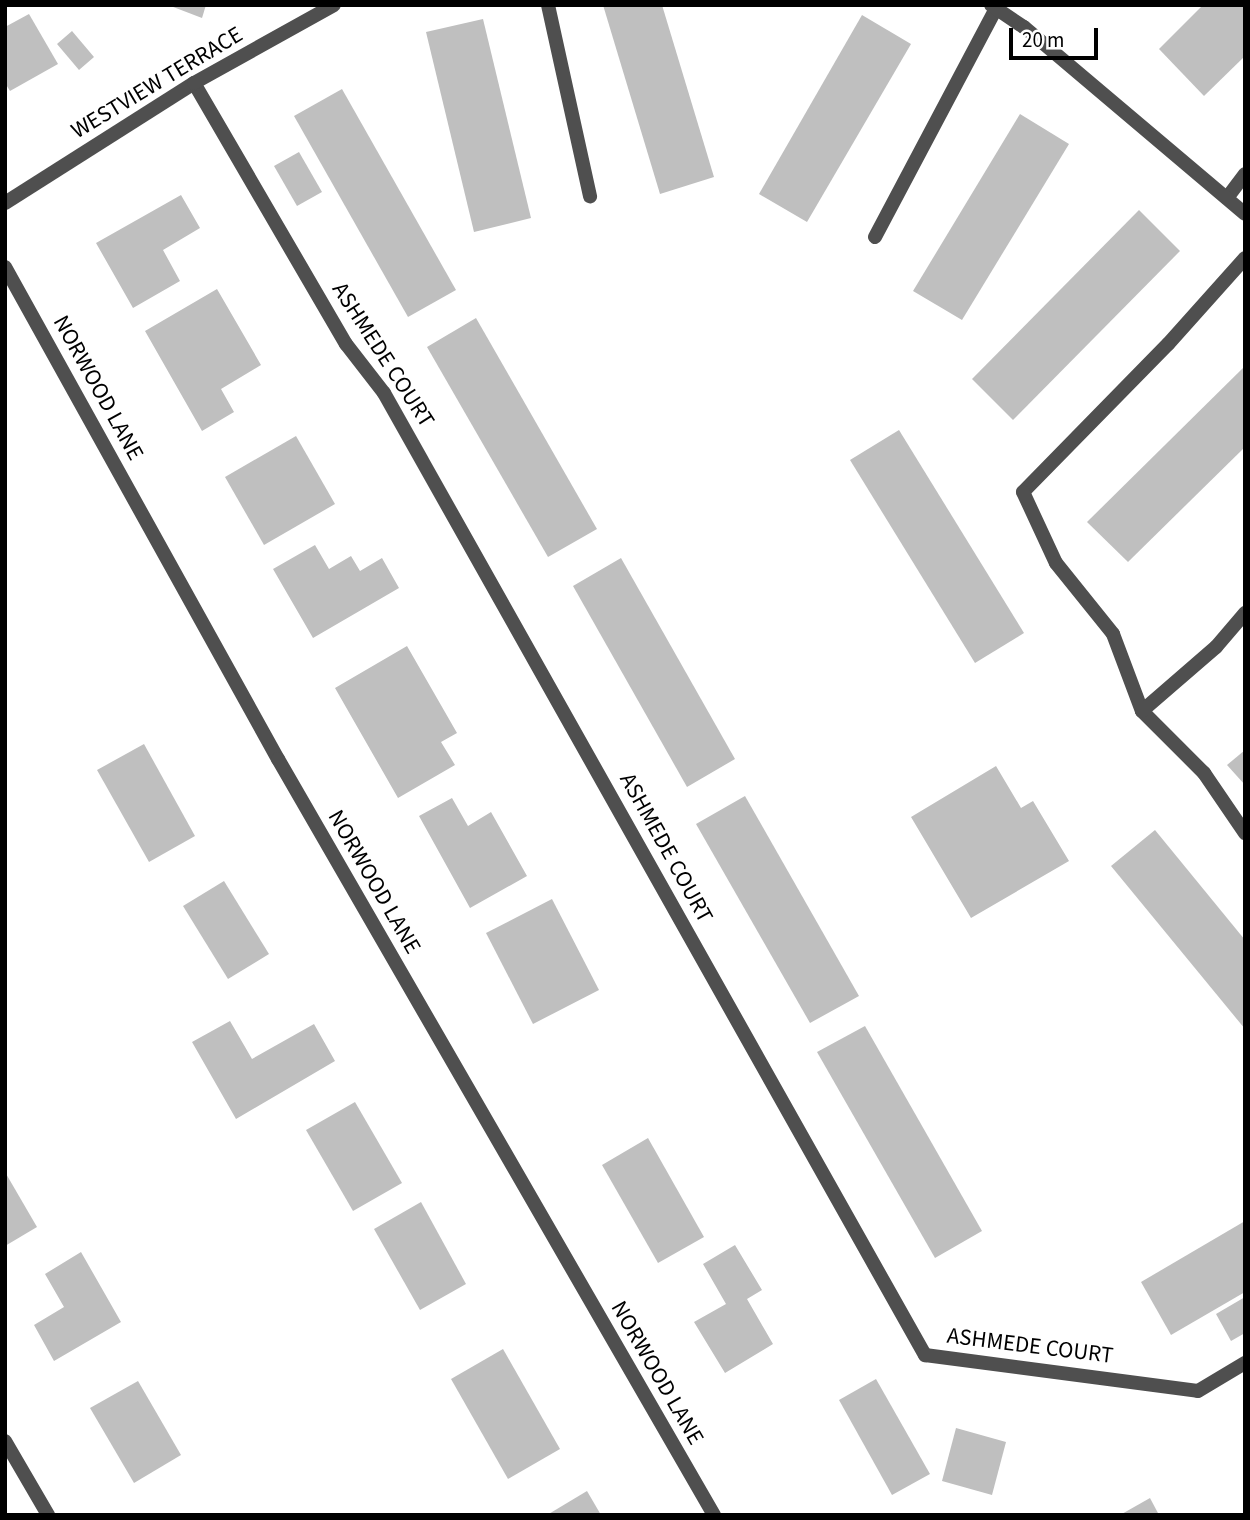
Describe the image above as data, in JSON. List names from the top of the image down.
{
  "streets": {
    "street": ["WESTVIEW TERRACE", "ASHMEDE COURT", "NORWOOD LANE"]
  },
  "crossings": [
    ["WESTVIEW TERRACE", "ASHMEDE COURT"]
  ],
  "scale_bar": "20 m"
}
